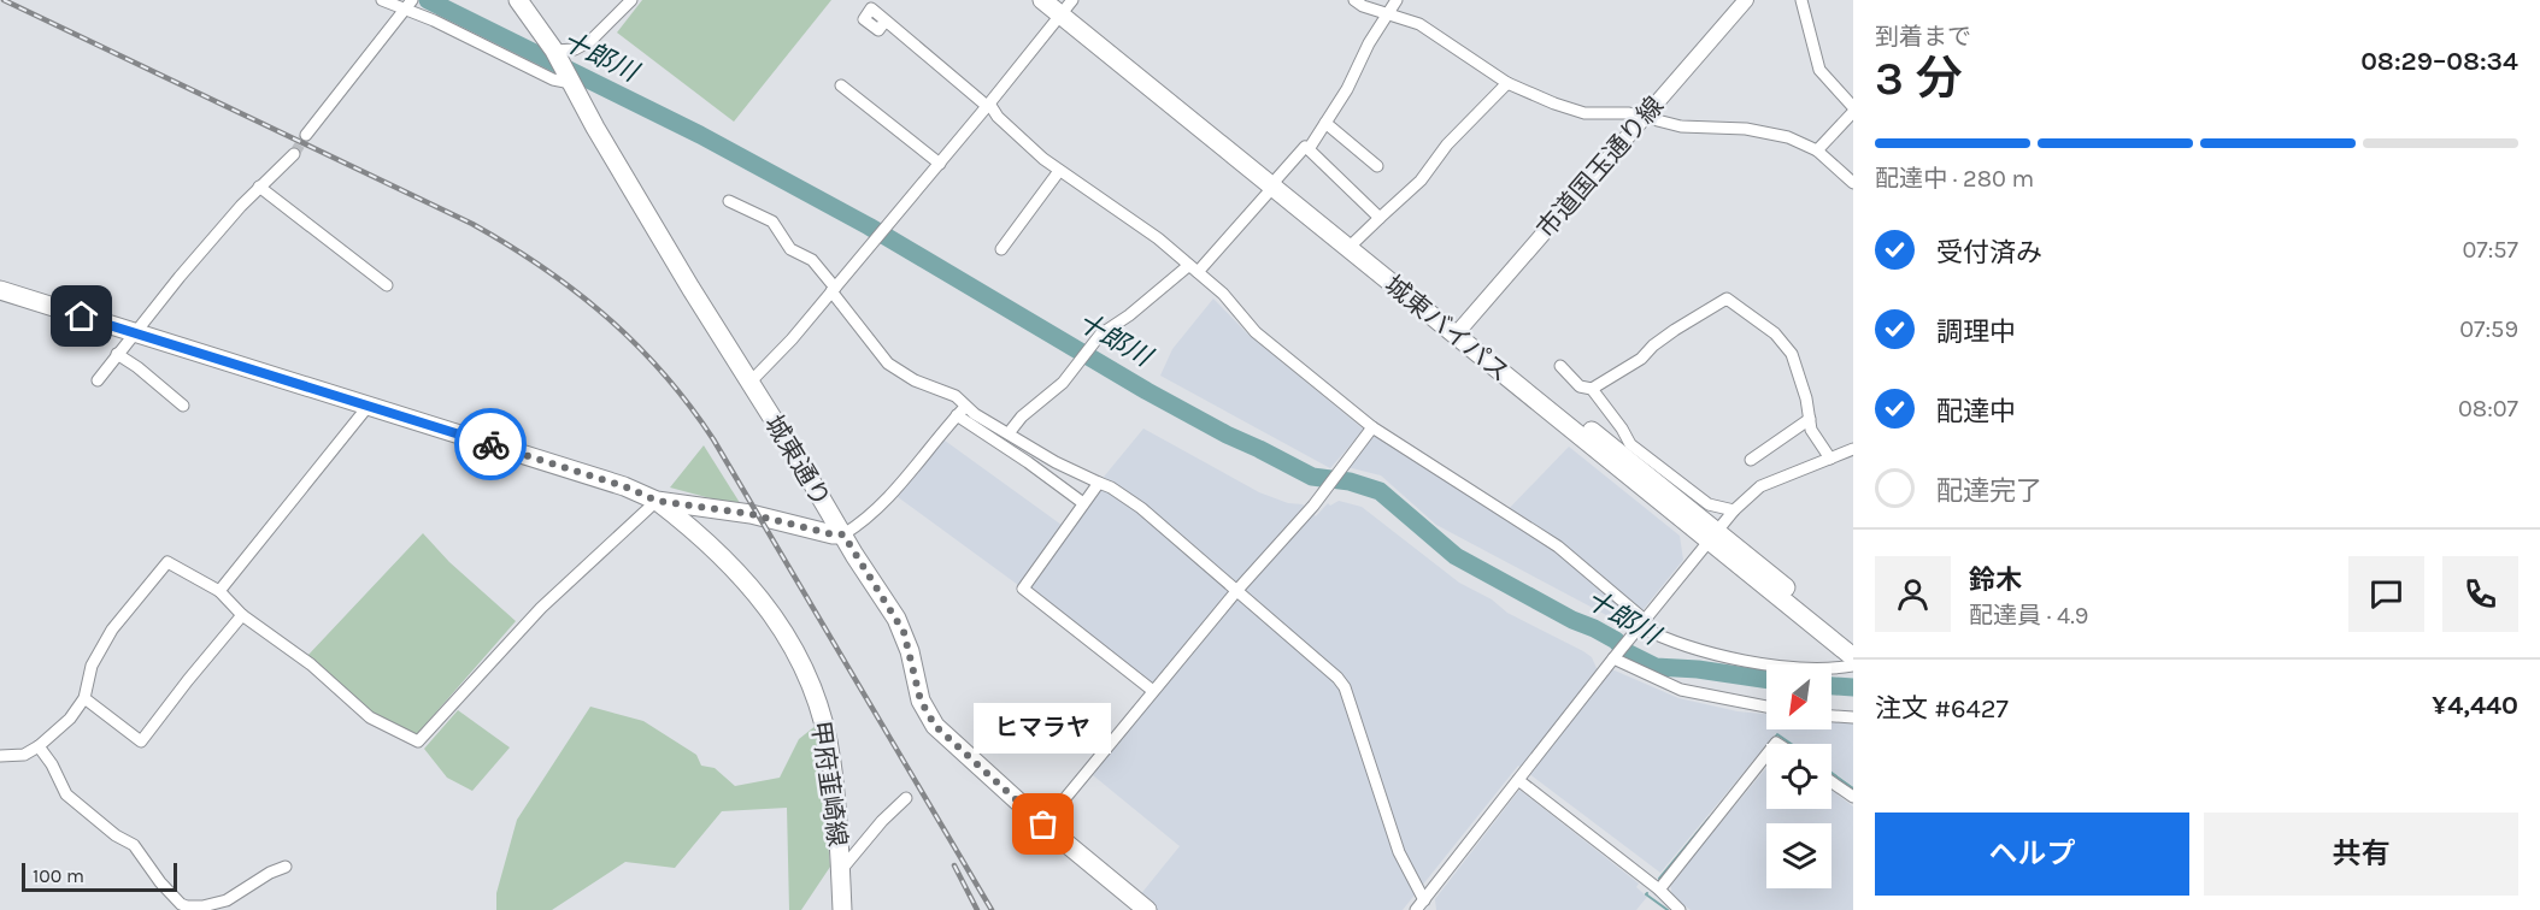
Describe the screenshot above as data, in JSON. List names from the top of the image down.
{
  "streets": {
    "main road": ["城東バイパス", "城東通り", "甲府韮崎線"],
    "street": ["市道国玉通り線"]
  },
  "crossings": [
    ["市道国玉通り線", "城東バイパス"]
  ],
  "water": ["十郎川"],
  "places": ["ヒマラヤ"],
  "scale_bar": "100 m",
  "north": "bottom left",
  "page": {
    "heading": ["3 分", "到着まで", "08:29–08:34"],
    "panel": [
      "鈴木",
      "配達員 · 4.9",
      "注文 #6427",
      "¥4,440"
    ],
    "bar": "配達中 · 280 m",
    "list": [
      ["受付済み", "07:57"],
      ["調理中", "07:59"],
      ["配達中", "08:07"],
      "配達完了"
    ],
    "bubble": "ヒマラヤ",
    "buttons": ["ヘルプ", "共有"],
    "scale": "100 m"
  }
}
